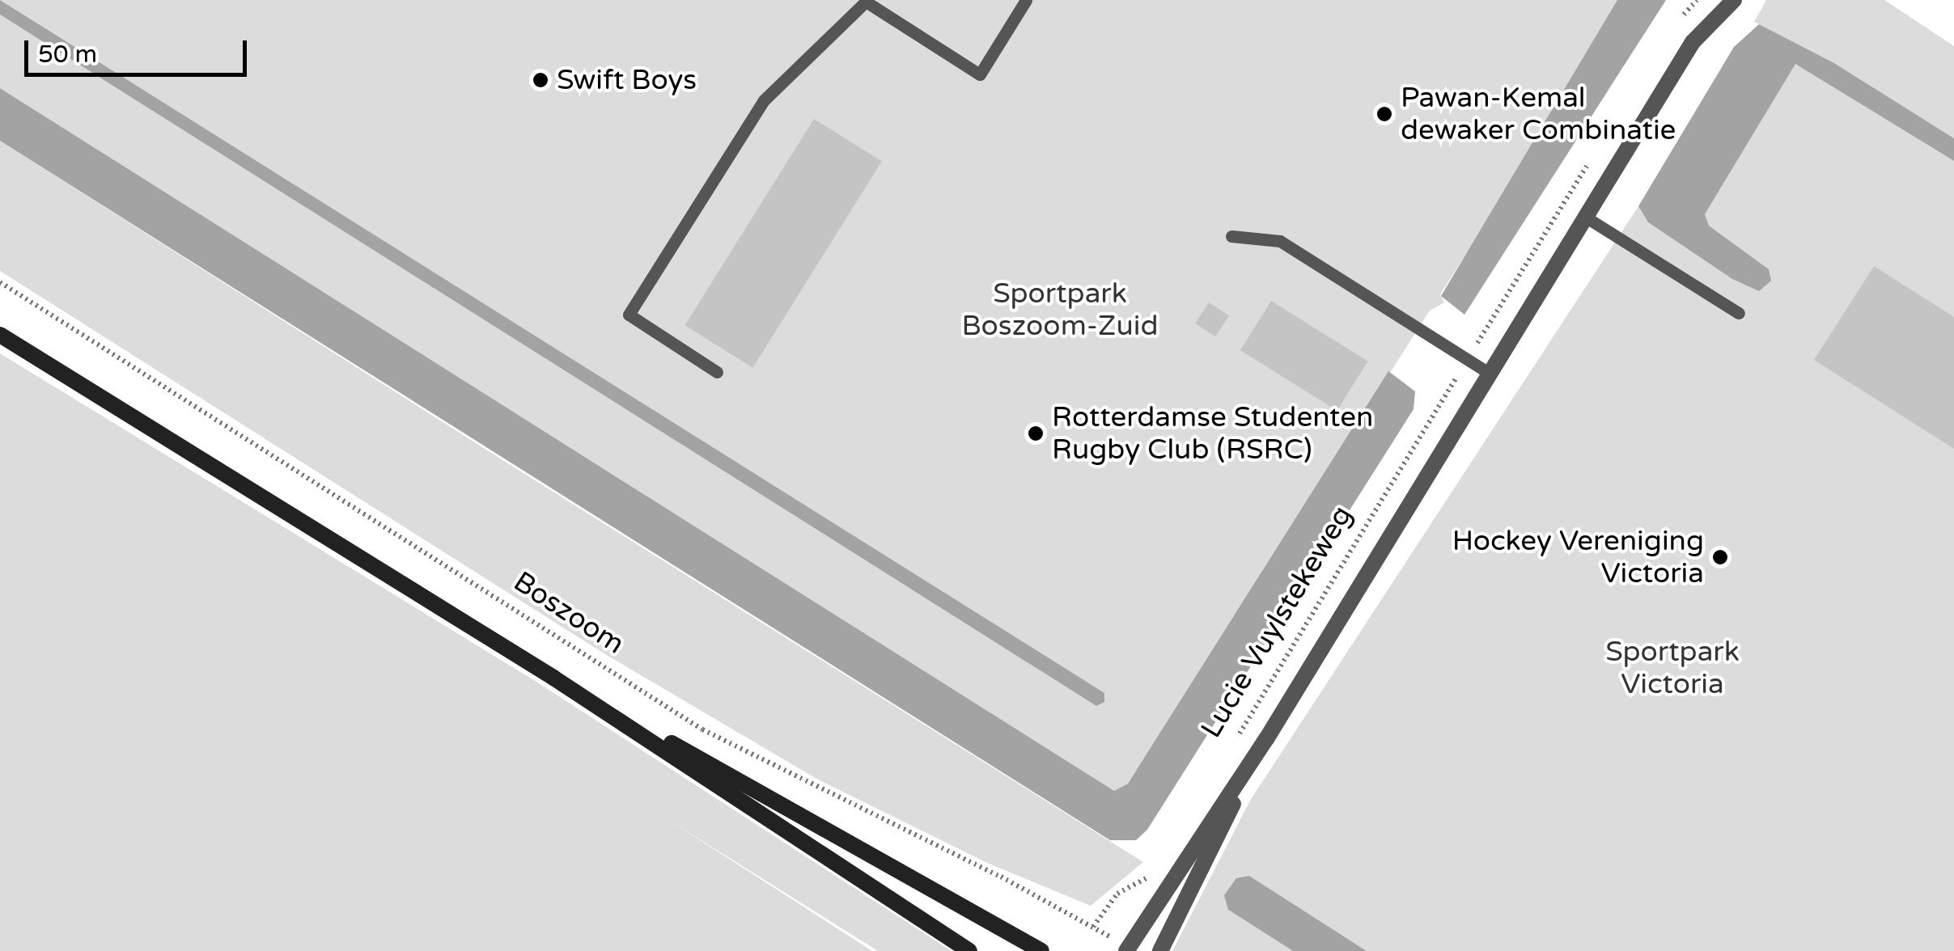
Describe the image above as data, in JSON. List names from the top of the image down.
{
  "streets": {
    "street": ["Lucie Vuylstekeweg"],
    "path": ["Boszoom"]
  },
  "crossings": [
    ["Boszoom", "Lucie Vuylstekeweg"]
  ],
  "parks": ["Sportpark Boszoom-Zuid", "Sportpark Victoria"],
  "places": [
    "Swift Boys",
    "Pawan-Kemal dewaker Combinatie",
    "Rotterdamse Studenten Rugby Club (RSRC)",
    "Hockey Vereniging Victoria"
  ],
  "scale_bar": "50 m"
}
